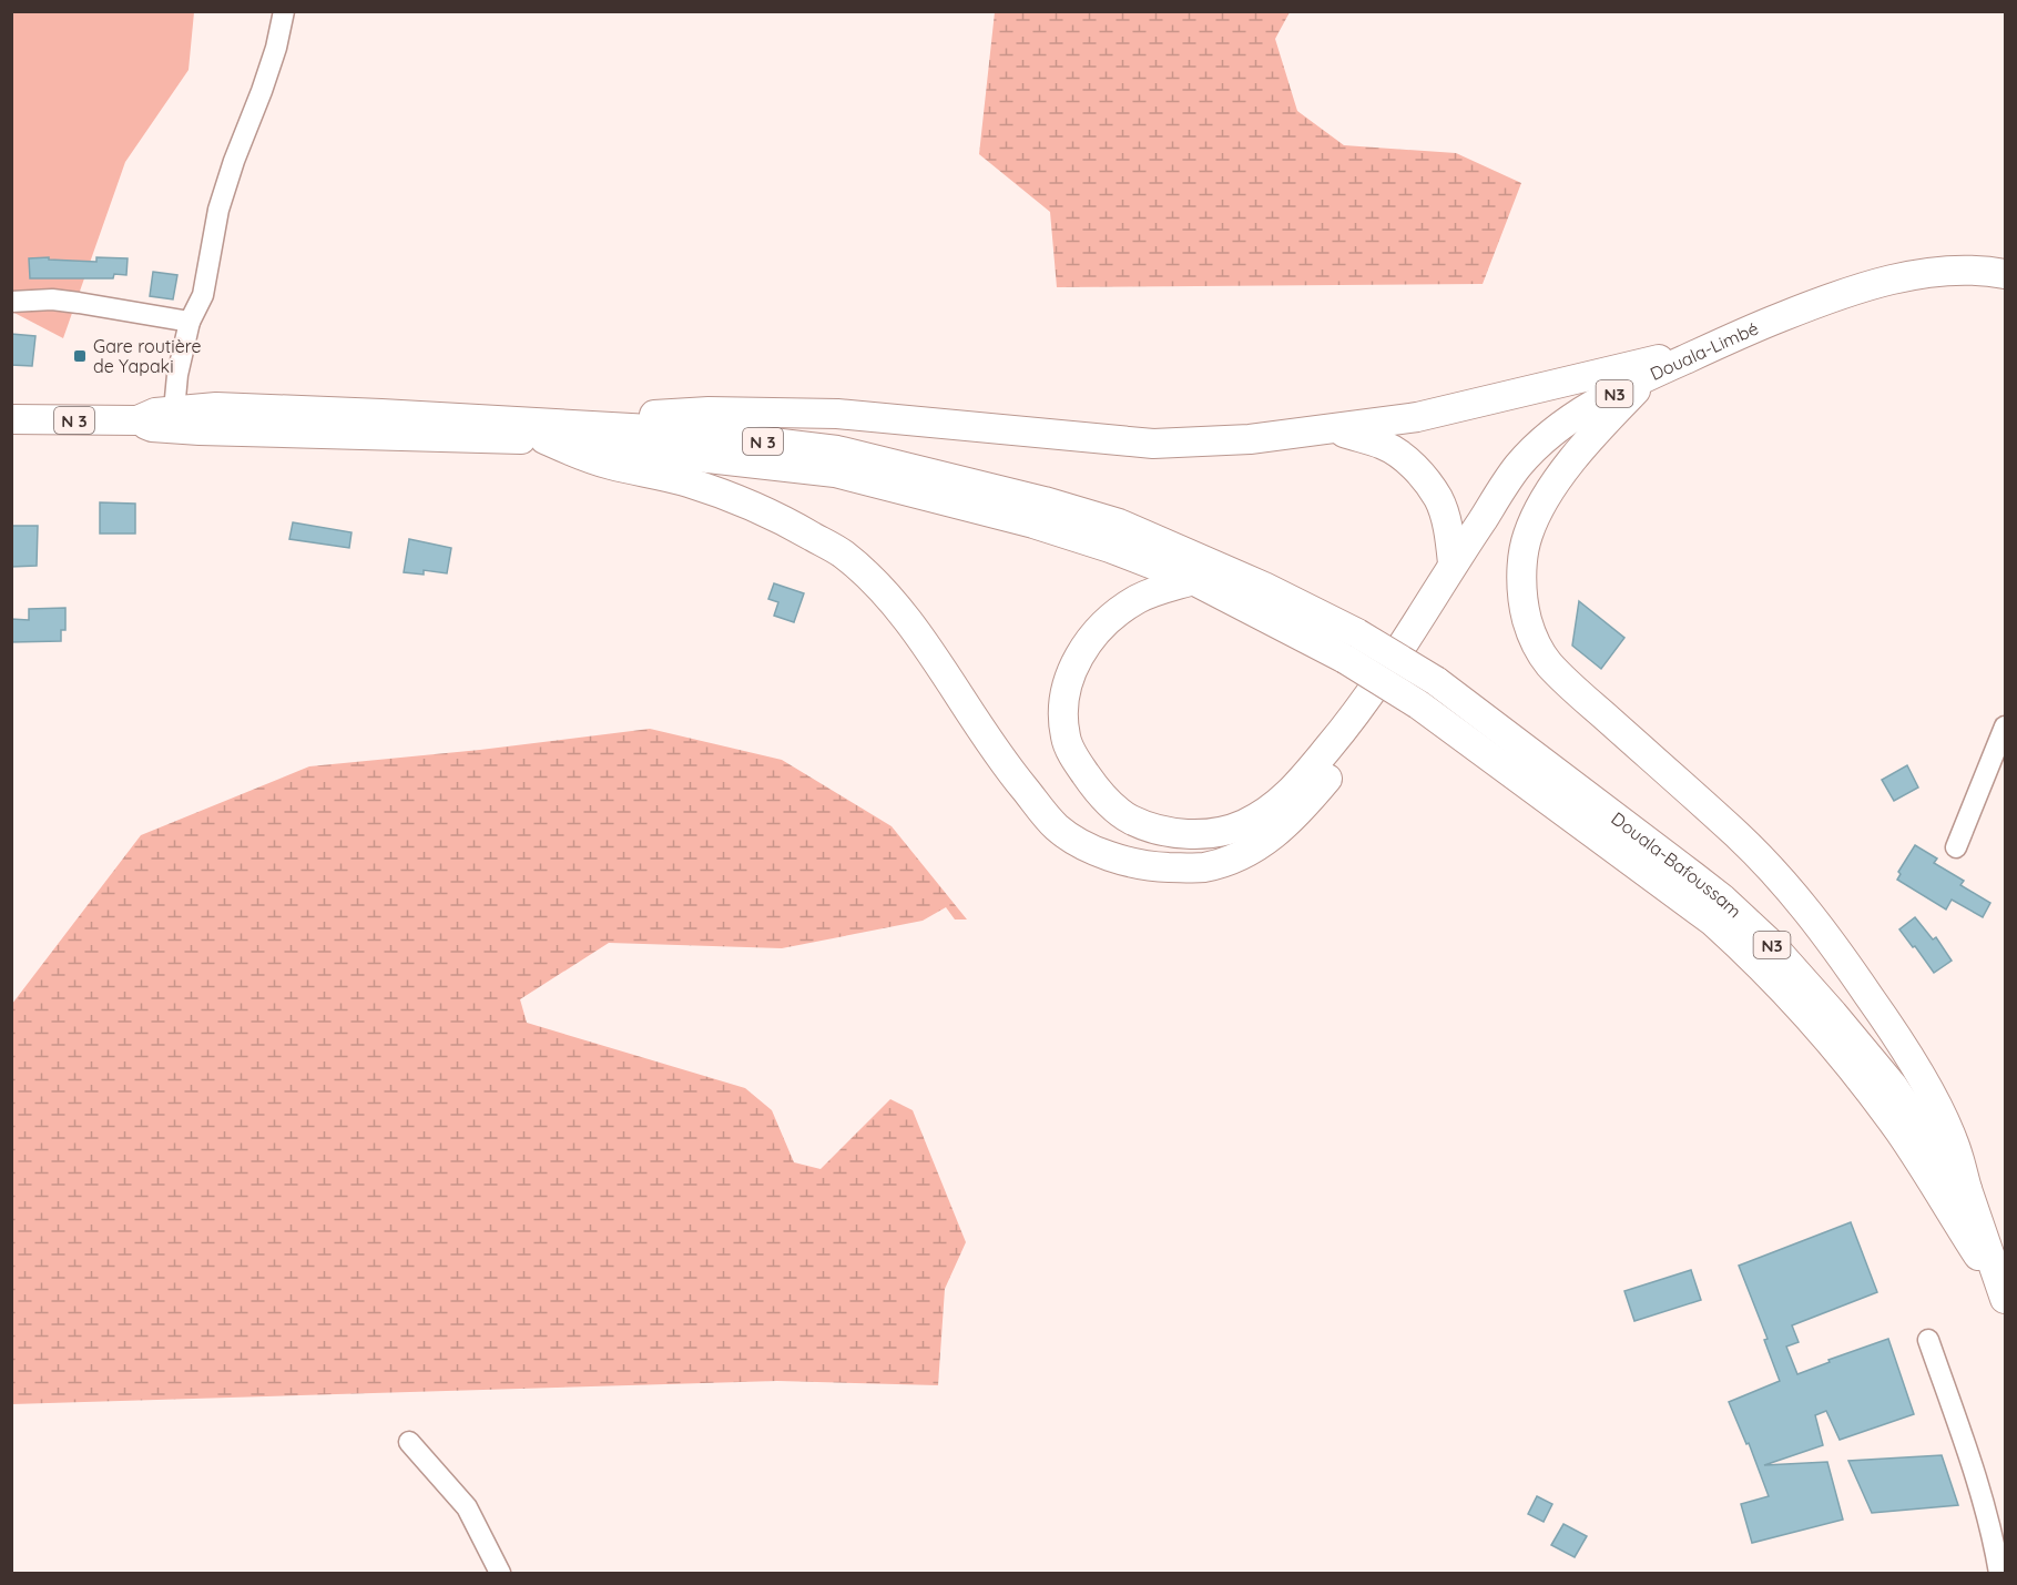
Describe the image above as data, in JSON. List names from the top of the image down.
{
  "streets": {
    "highway": [
      "Douala-Limbé",
      "N3",
      "N 3",
      "Douala-Bafoussam"
    ]
  },
  "crossings": [
    ["N 3", "Douala-Bafoussam"]
  ],
  "places": {
    "transit": ["Gare routière de Yapaki"]
  }
}
